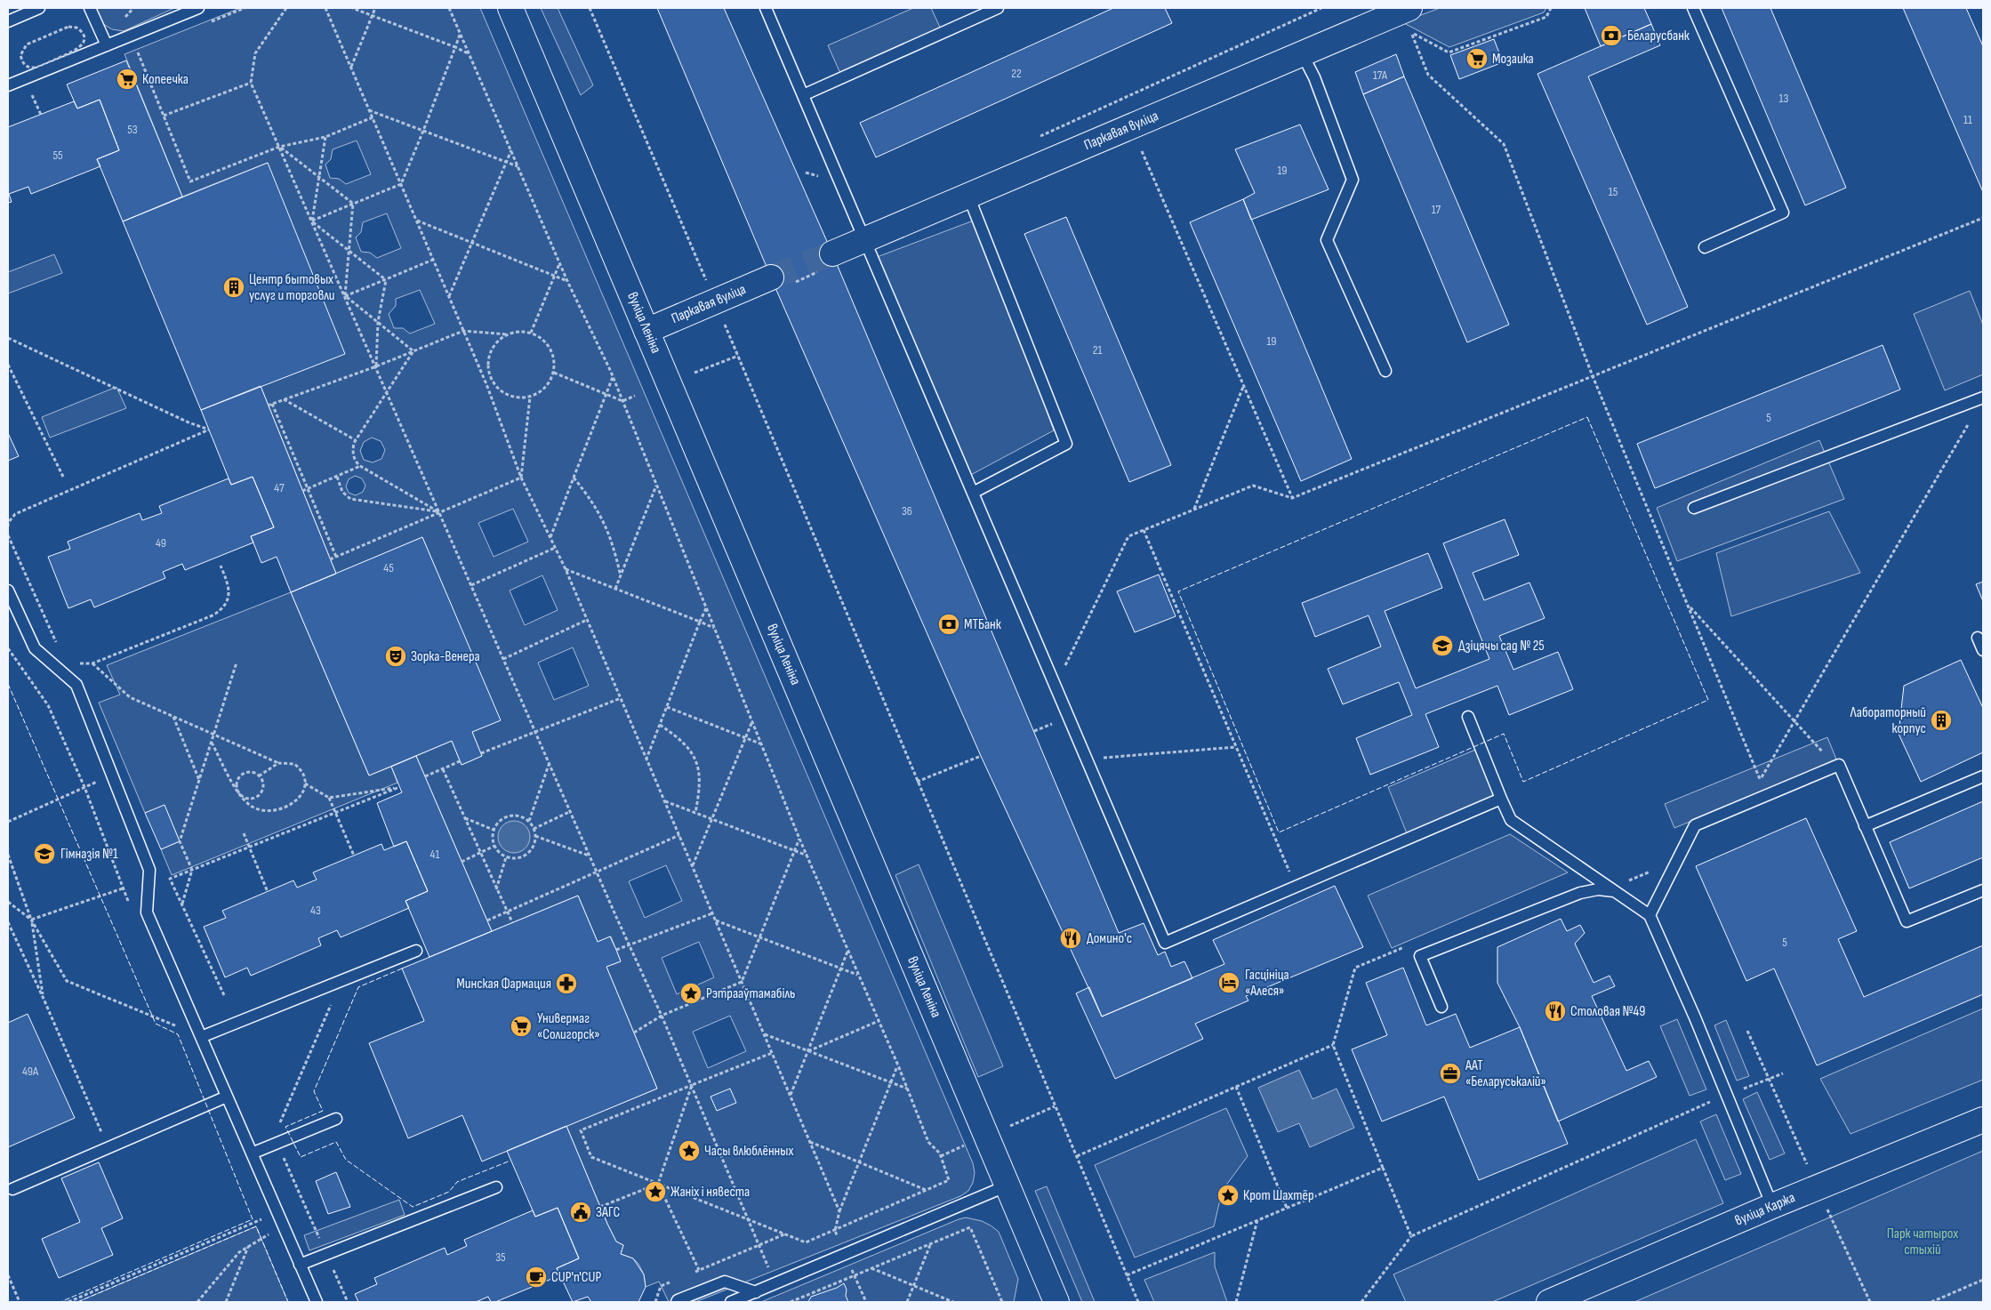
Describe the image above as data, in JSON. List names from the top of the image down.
{
  "streets": {
    "main road": ["Паркавая вуліца", "вуліца Леніна", "вуліца Каржа"]
  },
  "crossings": [
    ["Паркавая вуліца", "вуліца Леніна"]
  ],
  "parks": ["Парк чатырох стыхій"],
  "places": {
    "bank": ["Беларусбанк", "МТБанк"],
    "supermarket": ["Мозаика", "Копеечка", "Универмаг «Солигорск»"],
    "building": ["Центр бытовых услуг и торговли", "Лабораторный корпус"],
    "school or university": ["Дзіцячы сад № 25", "Гімназія №1"],
    "theatre": ["Зорка-Венера"],
    "restaurant": ["Домино'c", "Столовая №49"],
    "hotel": ["Гасцініца «Алеся»"],
    "pharmacy": ["Минская Фармация"],
    "place": [
      "Рэтрааўтамабіль",
      "Часы влюблённых",
      "Жаніх і нявеста",
      "Крот Шахтёр"
    ],
    "office": ["ААТ «Беларуськалій»"],
    "public building": ["ЗАГС"],
    "cafe": ["CUP'n'CUP"]
  },
  "house_numbers": [
    "22",
    "17А",
    "13",
    "11",
    "53",
    "55",
    "19",
    "15",
    "17",
    "19",
    "21",
    "5",
    "47",
    "36",
    "49",
    "45",
    "41",
    "43",
    "5",
    "49А",
    "35"
  ]
}
